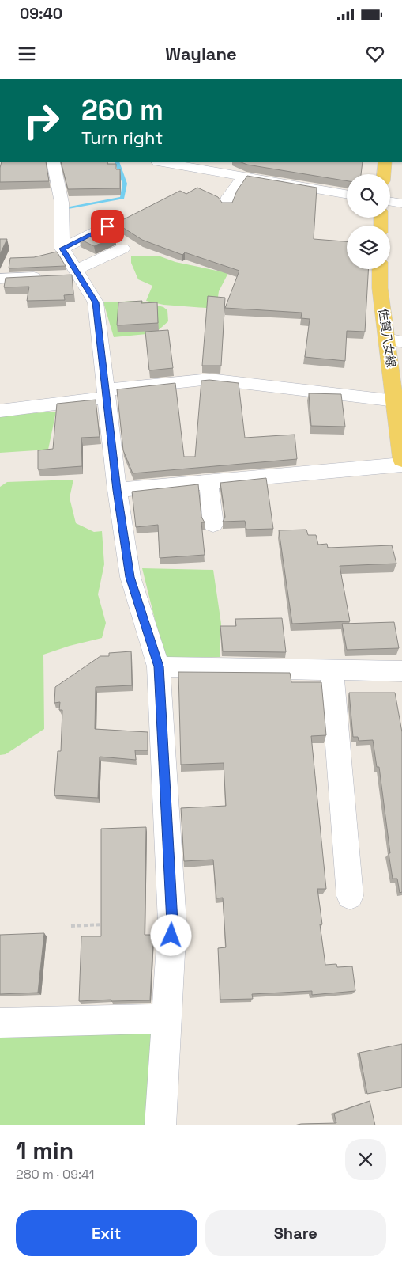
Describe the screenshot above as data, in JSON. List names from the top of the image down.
{
  "streets": {
    "main road": ["佐賀八女線"]
  },
  "page": {
    "status": "09:40",
    "header": "Waylane",
    "turn": ["260 m", "Turn right"],
    "heading": ["1 min", "280 m · 09:41"],
    "buttons": ["Exit", "Share"]
  }
}
